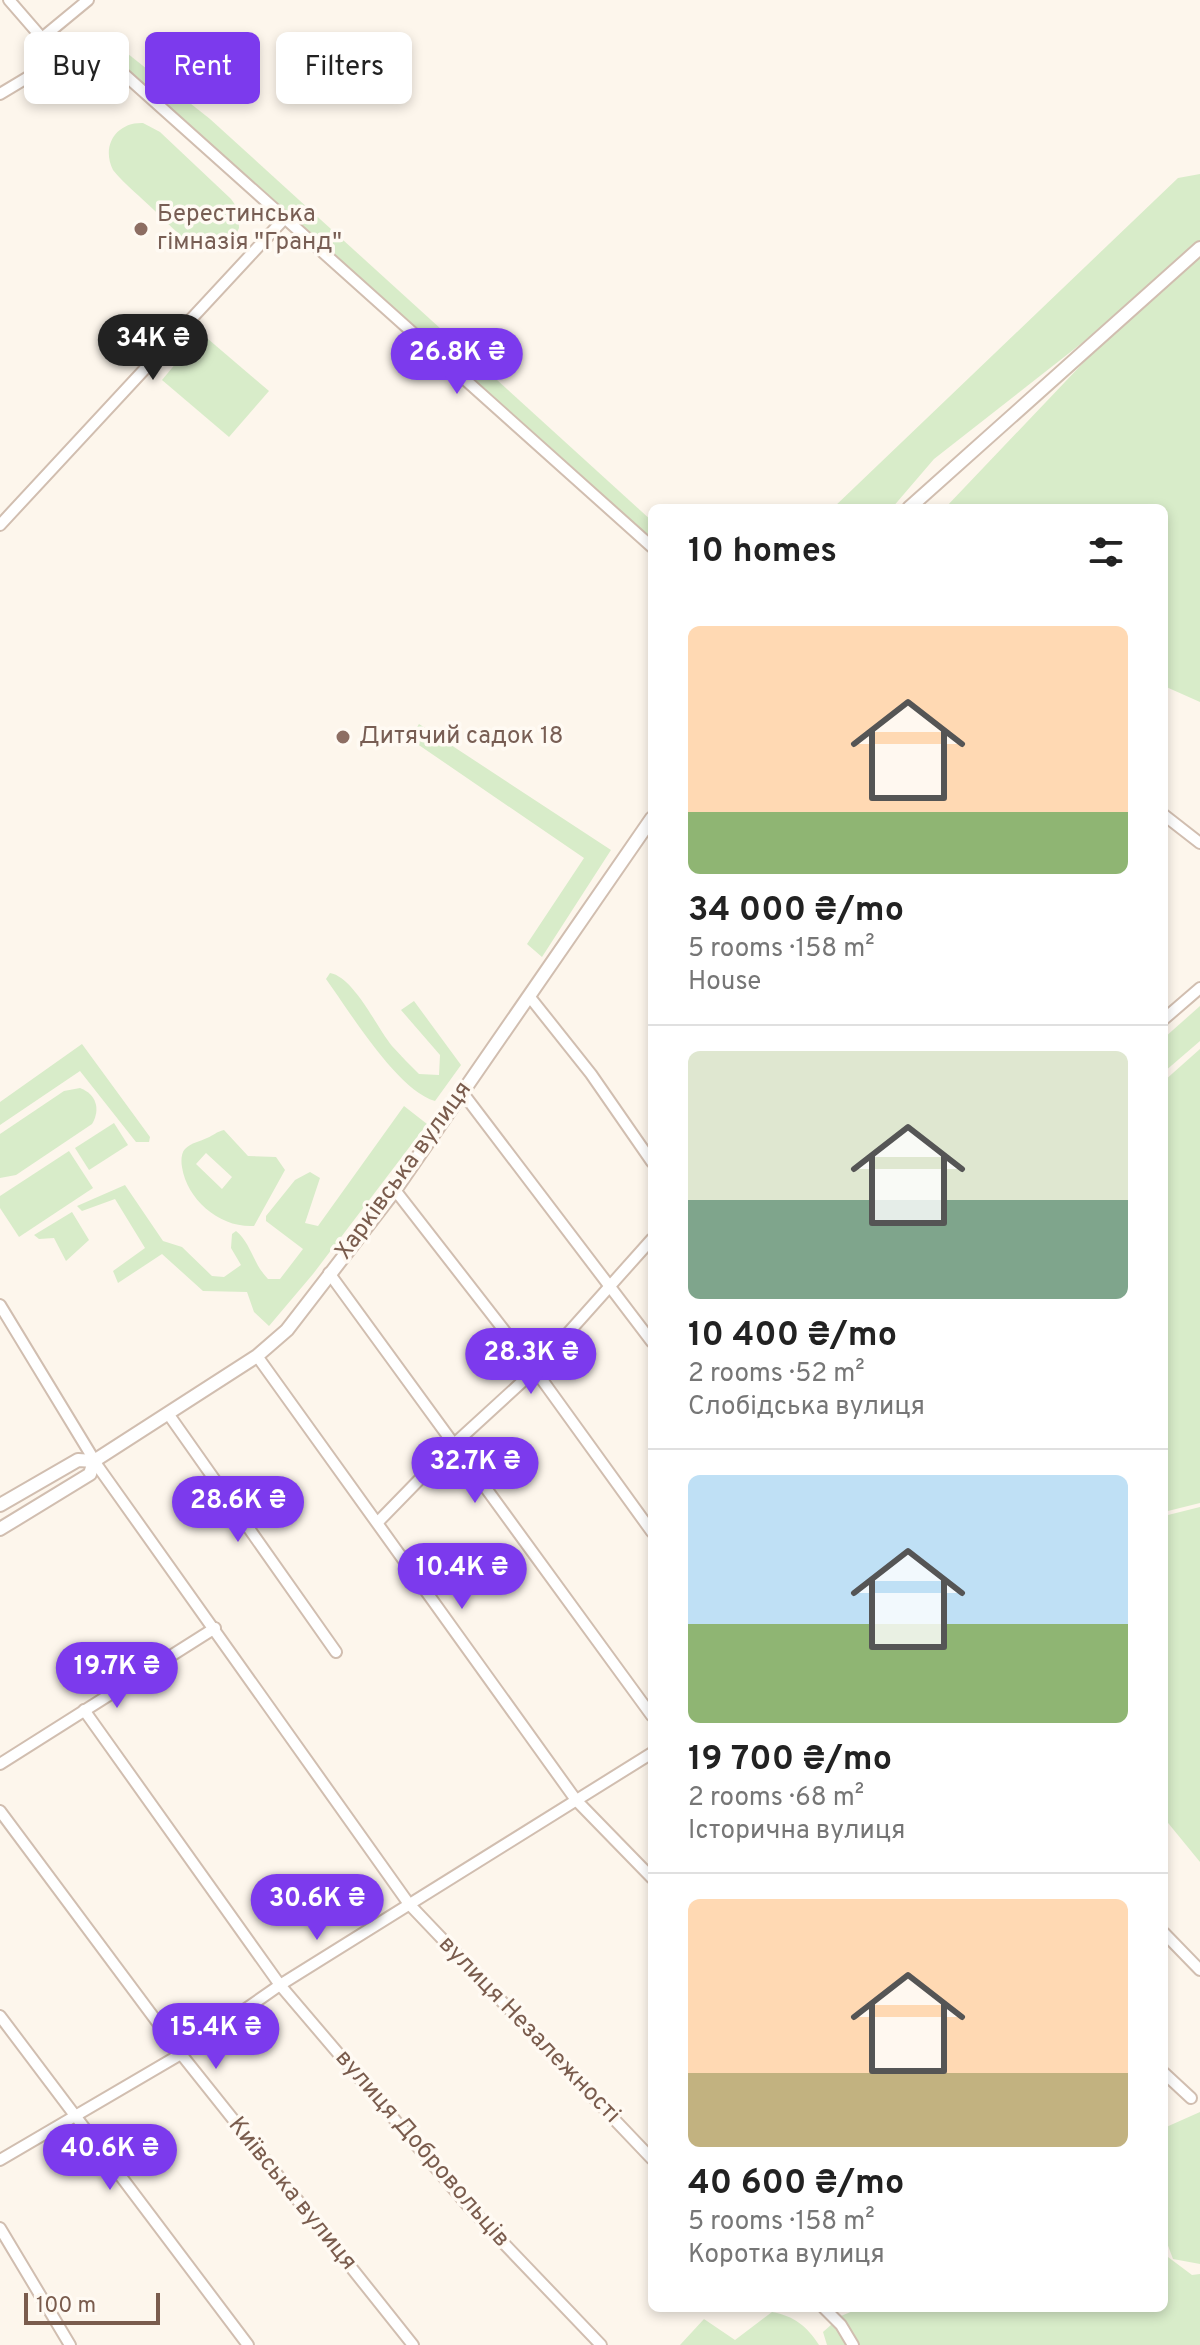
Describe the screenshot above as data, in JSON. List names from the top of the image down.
{
  "streets": {
    "street": [
      "Харківська вулиця",
      "вулиця Незалежності",
      "вулиця Добровольців",
      "Київська вулиця"
    ]
  },
  "crossings": [
    ["Харківська вулиця", "вулиця Незалежності"]
  ],
  "places": ["Берестинська гімназія \"Гранд\"", "Дитячий садок 18"],
  "scale_bar": "100 m",
  "page": {
    "chip": ["Buy", "Rent", "Filters"],
    "price": [
      "34K ₴",
      "26.8K ₴",
      "28.3K ₴",
      "32.7K ₴",
      "28.6K ₴",
      "10.4K ₴",
      "19.7K ₴",
      "30.6K ₴",
      "15.4K ₴",
      "40.6K ₴"
    ],
    "heading": "10 homes",
    "list": [
      {
        "name": "34 000 ₴/mo",
        "note": "5 rooms · 158 m² · House"
      },
      {
        "name": "10 400 ₴/mo",
        "note": "2 rooms · 52 m² · Слобідська вулиця"
      },
      {
        "name": "19 700 ₴/mo",
        "note": "2 rooms · 68 m² · Історична вулиця"
      },
      {
        "name": "40 600 ₴/mo",
        "note": "5 rooms · 158 m² · Коротка вулиця"
      }
    ],
    "scale": "100 m"
  }
}
